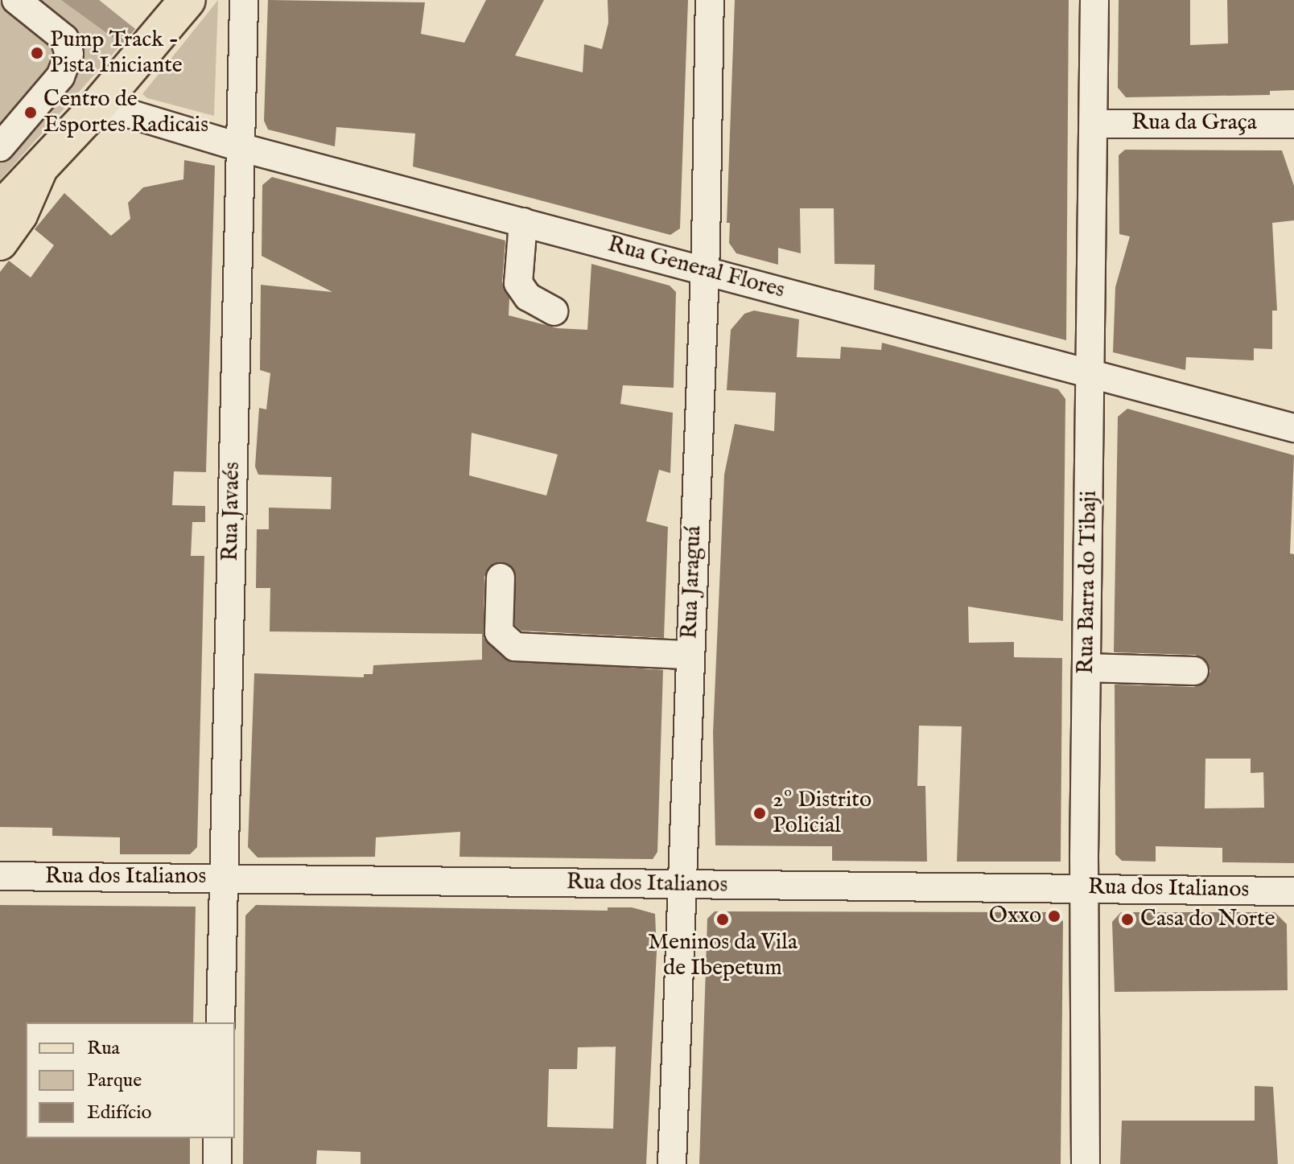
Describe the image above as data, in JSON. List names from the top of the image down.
{
  "streets": {
    "street": [
      "Rua da Graça",
      "Rua General Flores",
      "Rua Javaés",
      "Rua Jaraguá",
      "Rua Barra do Tibaji",
      "Rua dos Italianos"
    ]
  },
  "crossings": [
    ["Rua da Graça", "Rua Barra do Tibaji"],
    ["Rua General Flores", "Rua Javaés"],
    ["Rua General Flores", "Rua Jaraguá"],
    ["Rua General Flores", "Rua Barra do Tibaji"],
    ["Rua Javaés", "Rua dos Italianos"],
    ["Rua Jaraguá", "Rua dos Italianos"],
    ["Rua Barra do Tibaji", "Rua dos Italianos"]
  ],
  "places": [
    "Pump Track - Pista Iniciante",
    "Centro de Esportes Radicais",
    "2º Distrito Policial",
    "Oxxo",
    "Meninos da Vila de Ibepetum",
    "Casa do Norte"
  ],
  "legend": ["Rua", "Parque", "Edifício"]
}
